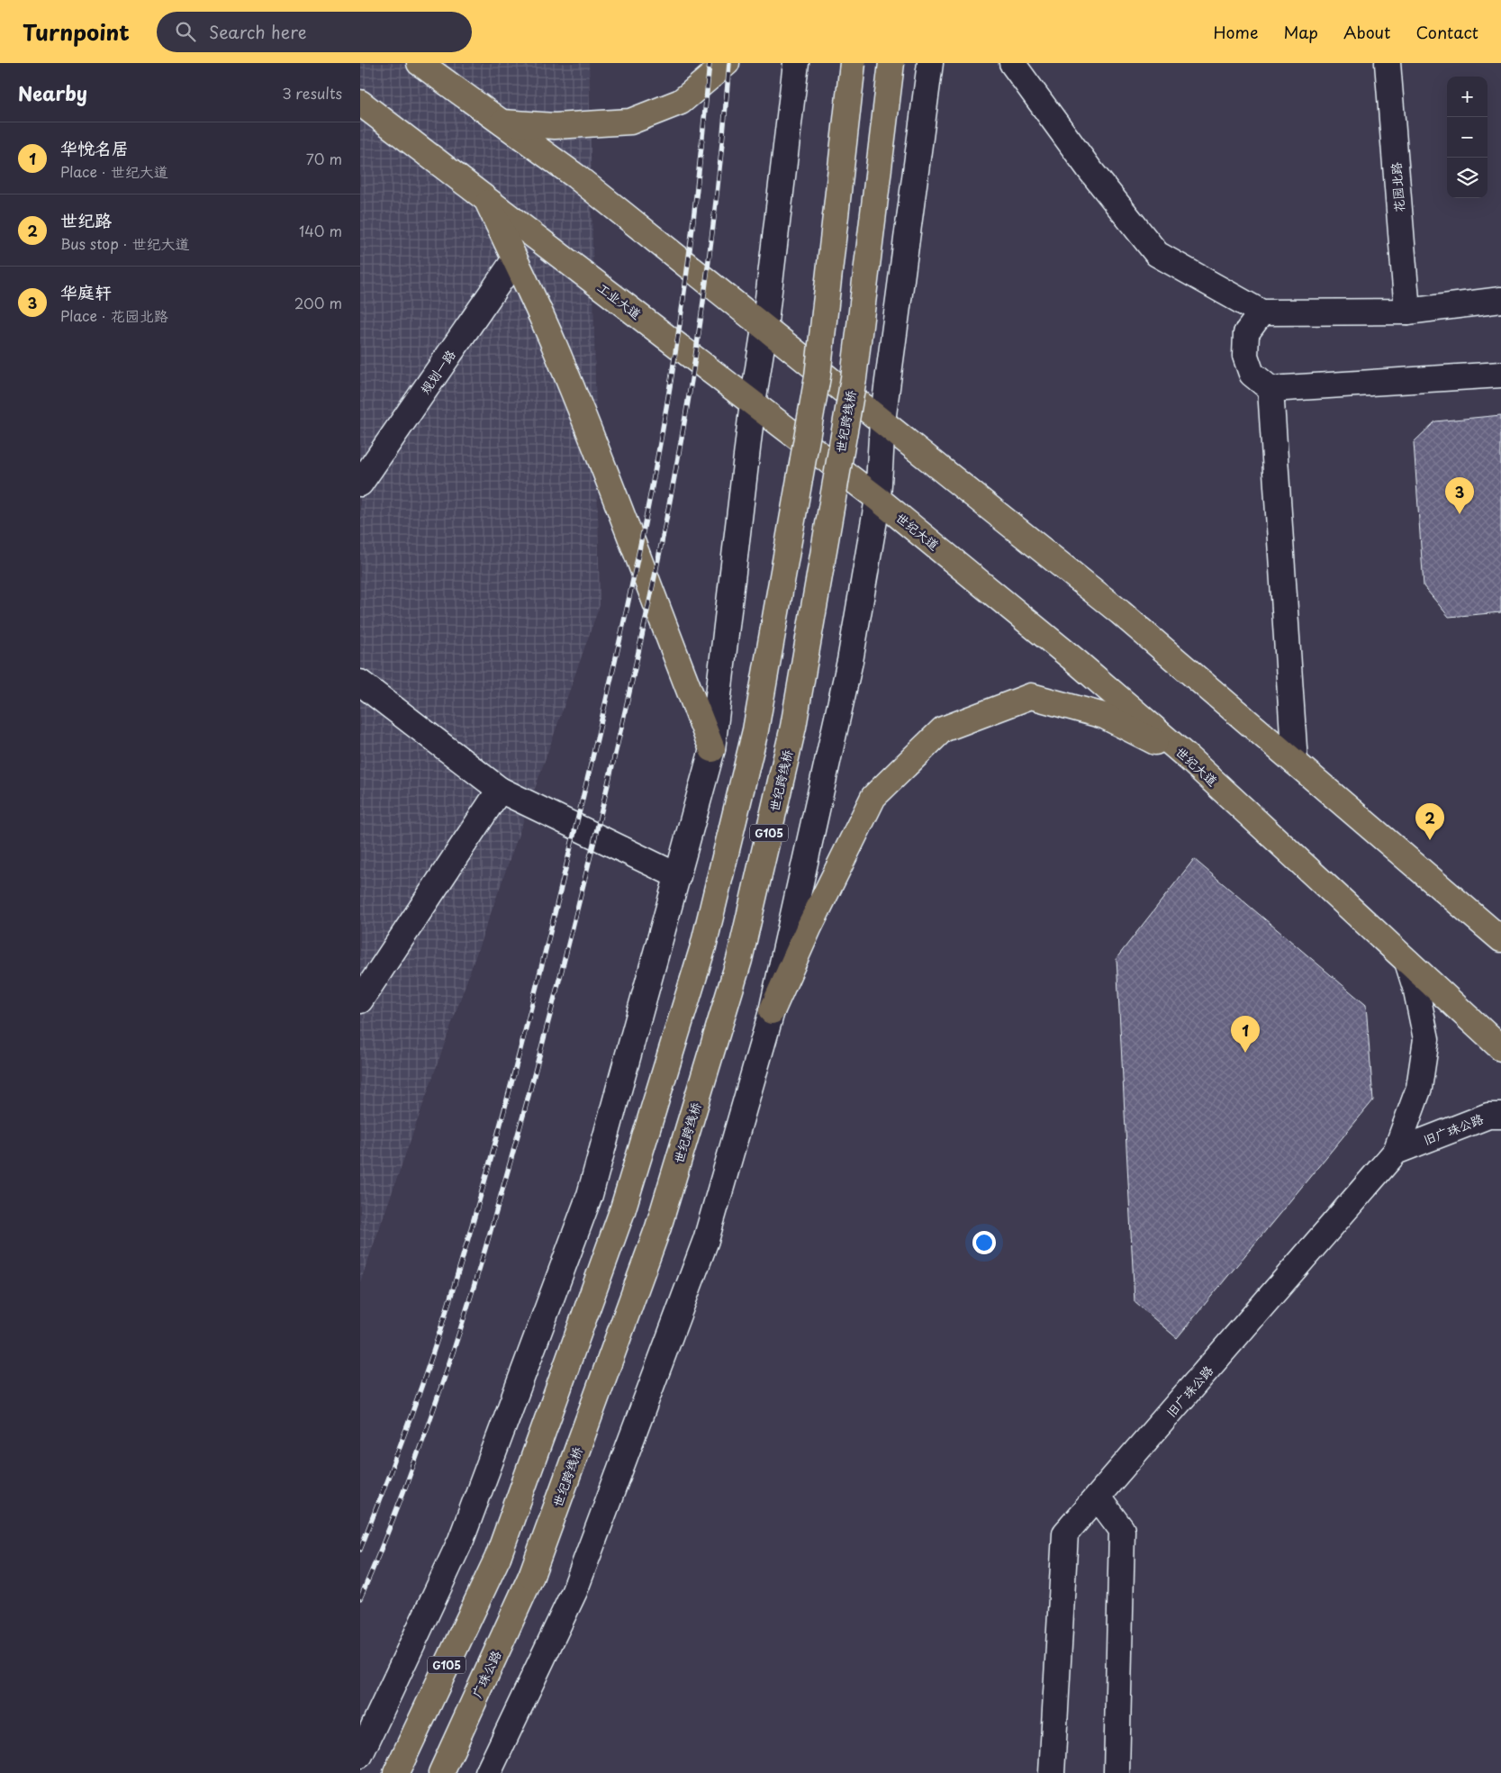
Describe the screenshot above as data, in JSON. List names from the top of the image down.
{
  "streets": {
    "main road": [
      "工业大道",
      "世纪跨线桥",
      "世纪大道",
      "G105",
      "广珠公路"
    ],
    "street": ["花园北路", "规划一路", "旧广珠公路"]
  },
  "crossings": [
    ["工业大道", "世纪大道"],
    ["世纪跨线桥", "广珠公路"]
  ],
  "page": {
    "header": "Turnpoint",
    "search": "Search here",
    "nav": [
      "Home",
      "Map",
      "About",
      "Contact"
    ],
    "heading": ["Nearby", "3 results"],
    "map_buttons": ["+", "−"],
    "list": [
      {
        "mark": "1",
        "name": "华悦名居",
        "note": "Place · 世纪大道",
        "value": "70 m"
      },
      {
        "mark": "2",
        "name": "世纪路",
        "note": "Bus stop · 世纪大道",
        "value": "140 m"
      },
      {
        "mark": "3",
        "name": "华庭轩",
        "note": "Place · 花园北路",
        "value": "200 m"
      }
    ],
    "pins": ["3", "2", "1"]
  }
}
